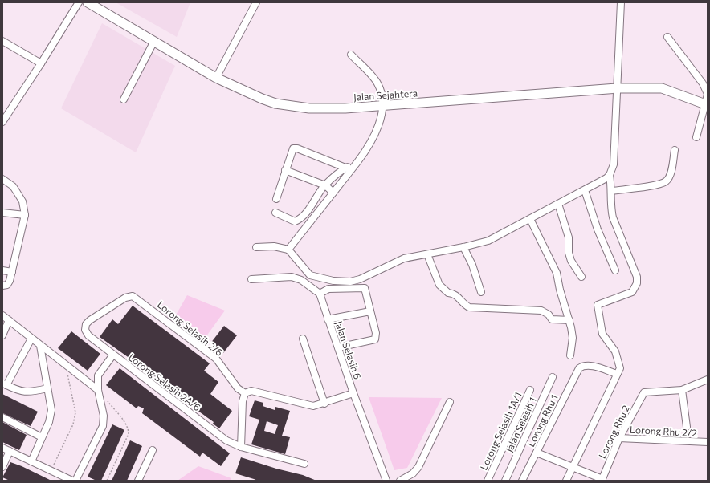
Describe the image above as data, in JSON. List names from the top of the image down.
{
  "streets": {
    "main road": ["Jalan Sejahtera"],
    "street": [
      "Lorong Selasih 2/6",
      "Jalan Selasih 6",
      "Lorong Selasih 2A/6",
      "Lorong Rhu 1",
      "Jalan Selasih 1",
      "Lorong Selasih 1A/1",
      "Lorong Rhu 2/2",
      "Lorong Rhu 2"
    ]
  },
  "crossings": [
    ["Lorong Selasih 2/6", "Lorong Selasih 2A/6"],
    ["Lorong Rhu 2/2", "Lorong Rhu 2"]
  ]
}
